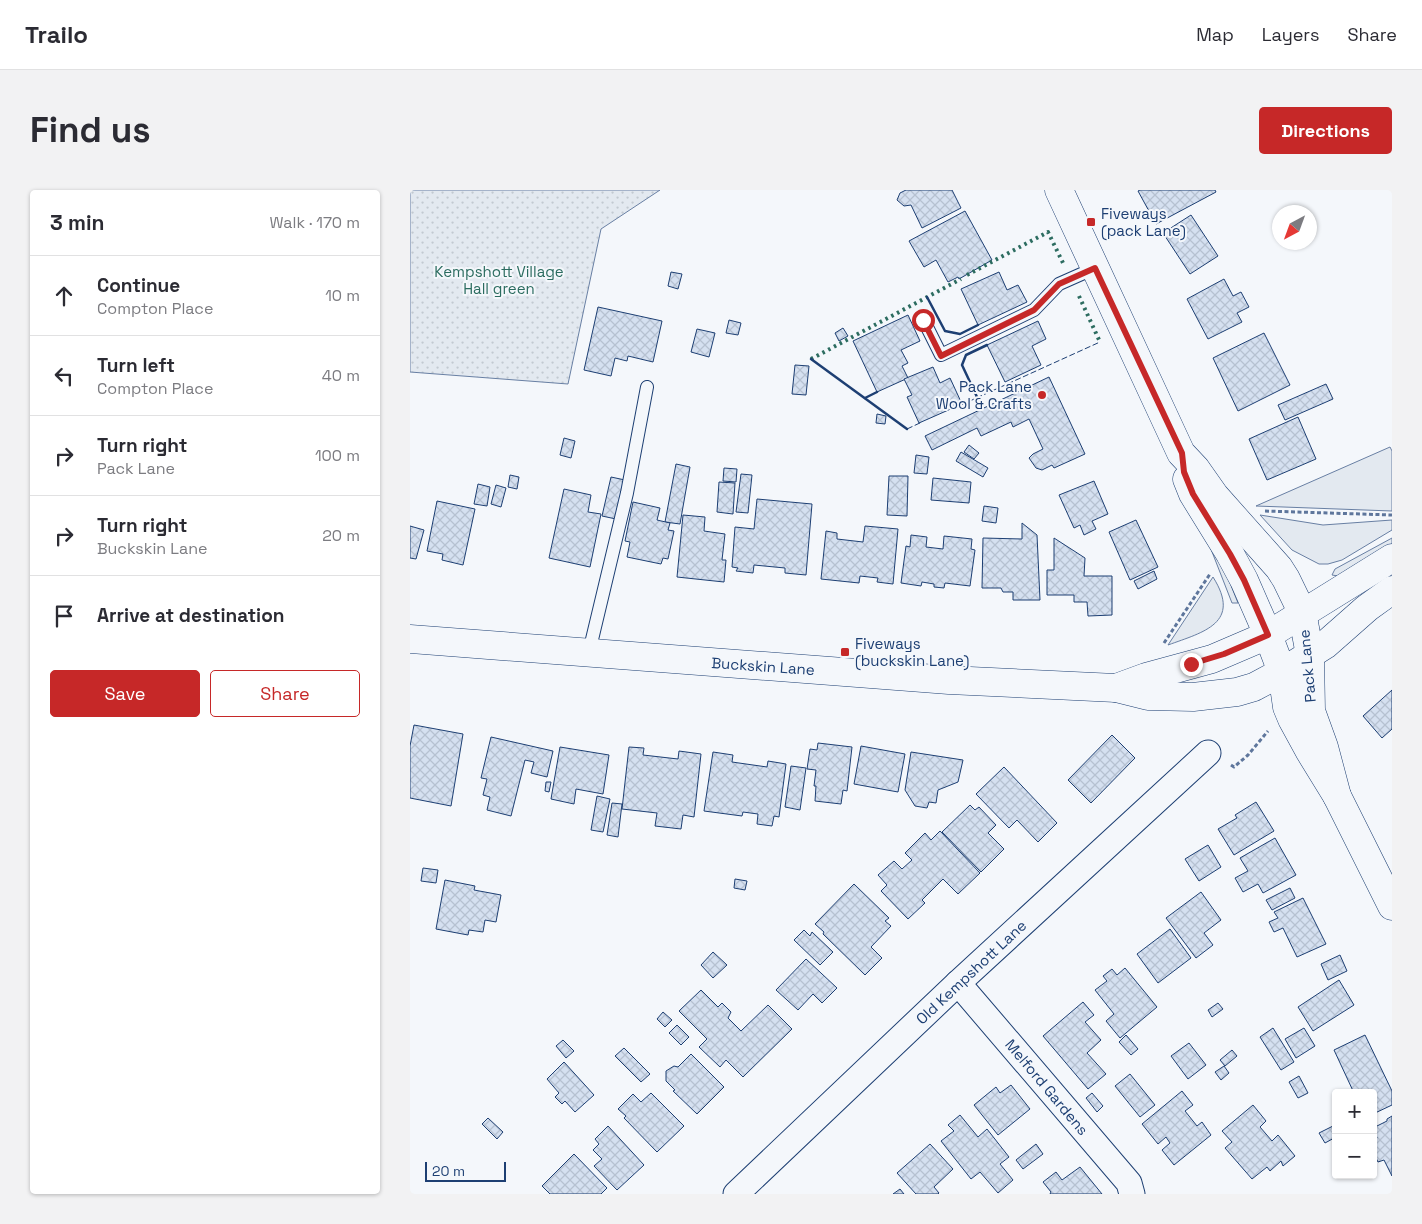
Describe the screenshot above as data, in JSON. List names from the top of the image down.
{
  "streets": {
    "street": [
      "Buckskin Lane",
      "Pack Lane",
      "Old Kempshott Lane",
      "Melford Gardens"
    ]
  },
  "crossings": [
    ["Buckskin Lane", "Pack Lane"],
    ["Old Kempshott Lane", "Melford Gardens"]
  ],
  "parks": ["Kempshott Village Hall green"],
  "places": {
    "transit": ["Fiveways (pack Lane)", "Fiveways (buckskin Lane)"],
    "other": ["Pack Lane Wool & Crafts"]
  },
  "scale_bar": "20 m",
  "north": "bottom left",
  "page": {
    "header": "Trailo",
    "nav": ["Map", "Layers", "Share"],
    "buttons": [
      "Directions",
      ["Save", "Share"]
    ],
    "title": "Find us",
    "heading": ["3 min", "Walk · 170 m"],
    "list": [
      ["Continue", "Compton Place", "10 m"],
      ["Turn left", "Compton Place", "40 m"],
      ["Turn right", "Pack Lane", "100 m"],
      ["Turn right", "Buckskin Lane", "20 m"],
      "Arrive at destination"
    ],
    "map_buttons": ["+", "−"],
    "scale": "20 m"
  }
}
